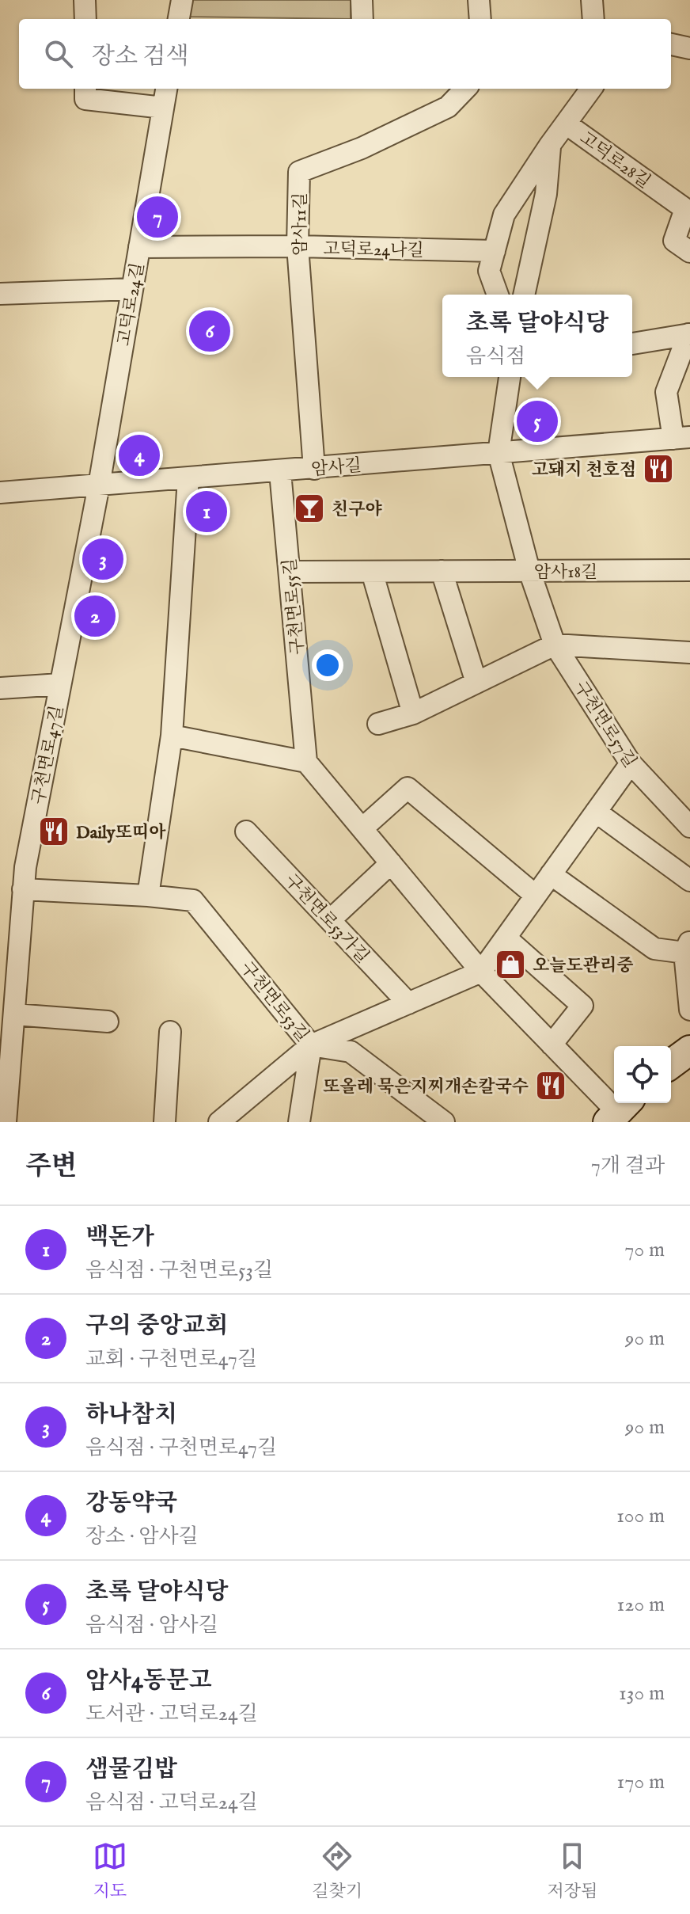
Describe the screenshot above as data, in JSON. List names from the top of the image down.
{
  "streets": {
    "street": [
      "고덕로28길",
      "암사11길",
      "고덕로24나길",
      "고덕로24길",
      "암사길",
      "암사18길",
      "구천면로55길",
      "구천면로57길",
      "구천면로47길",
      "구천면로53가길",
      "구천면로53길"
    ]
  },
  "crossings": [
    ["암사11길", "고덕로24나길"],
    ["암사11길", "암사길"],
    ["고덕로24나길", "고덕로24길"],
    ["고덕로24길", "암사길"],
    ["고덕로24길", "구천면로47길"],
    ["암사길", "구천면로55길"],
    ["암사길", "구천면로57길"],
    ["암사길", "구천면로47길"],
    ["암사18길", "구천면로55길"],
    ["암사18길", "구천면로57길"],
    ["구천면로47길", "구천면로53길"]
  ],
  "places": {
    "restaurant": ["고돼지 천호점", "Daily또띠아", "또올레 묵은지찌개손칼국수"],
    "bar": ["친구야"],
    "shop": ["오늘도관리중"]
  },
  "page": {
    "search": "장소 검색",
    "pins": [
      "7",
      "6",
      "5",
      "4",
      "1",
      "3",
      "2"
    ],
    "popup": ["초록 달야식당", "음식점"],
    "heading": ["주변", "7개 결과"],
    "list": [
      {
        "mark": "1",
        "name": "백돈가",
        "note": "음식점 · 구천면로53길",
        "value": "70 m"
      },
      {
        "mark": "2",
        "name": "구의 중앙교회",
        "note": "교회 · 구천면로47길",
        "value": "90 m"
      },
      {
        "mark": "3",
        "name": "하나참치",
        "note": "음식점 · 구천면로47길",
        "value": "90 m"
      },
      {
        "mark": "4",
        "name": "강동약국",
        "note": "장소 · 암사길",
        "value": "100 m"
      },
      {
        "mark": "5",
        "name": "초록 달야식당",
        "note": "음식점 · 암사길",
        "value": "120 m"
      },
      {
        "mark": "6",
        "name": "암사4동문고",
        "note": "도서관 · 고덕로24길",
        "value": "130 m"
      },
      {
        "mark": "7",
        "name": "샘물김밥",
        "note": "음식점 · 고덕로24길",
        "value": "170 m"
      }
    ],
    "nav": ["지도", "길찾기", "저장됨"]
  }
}
